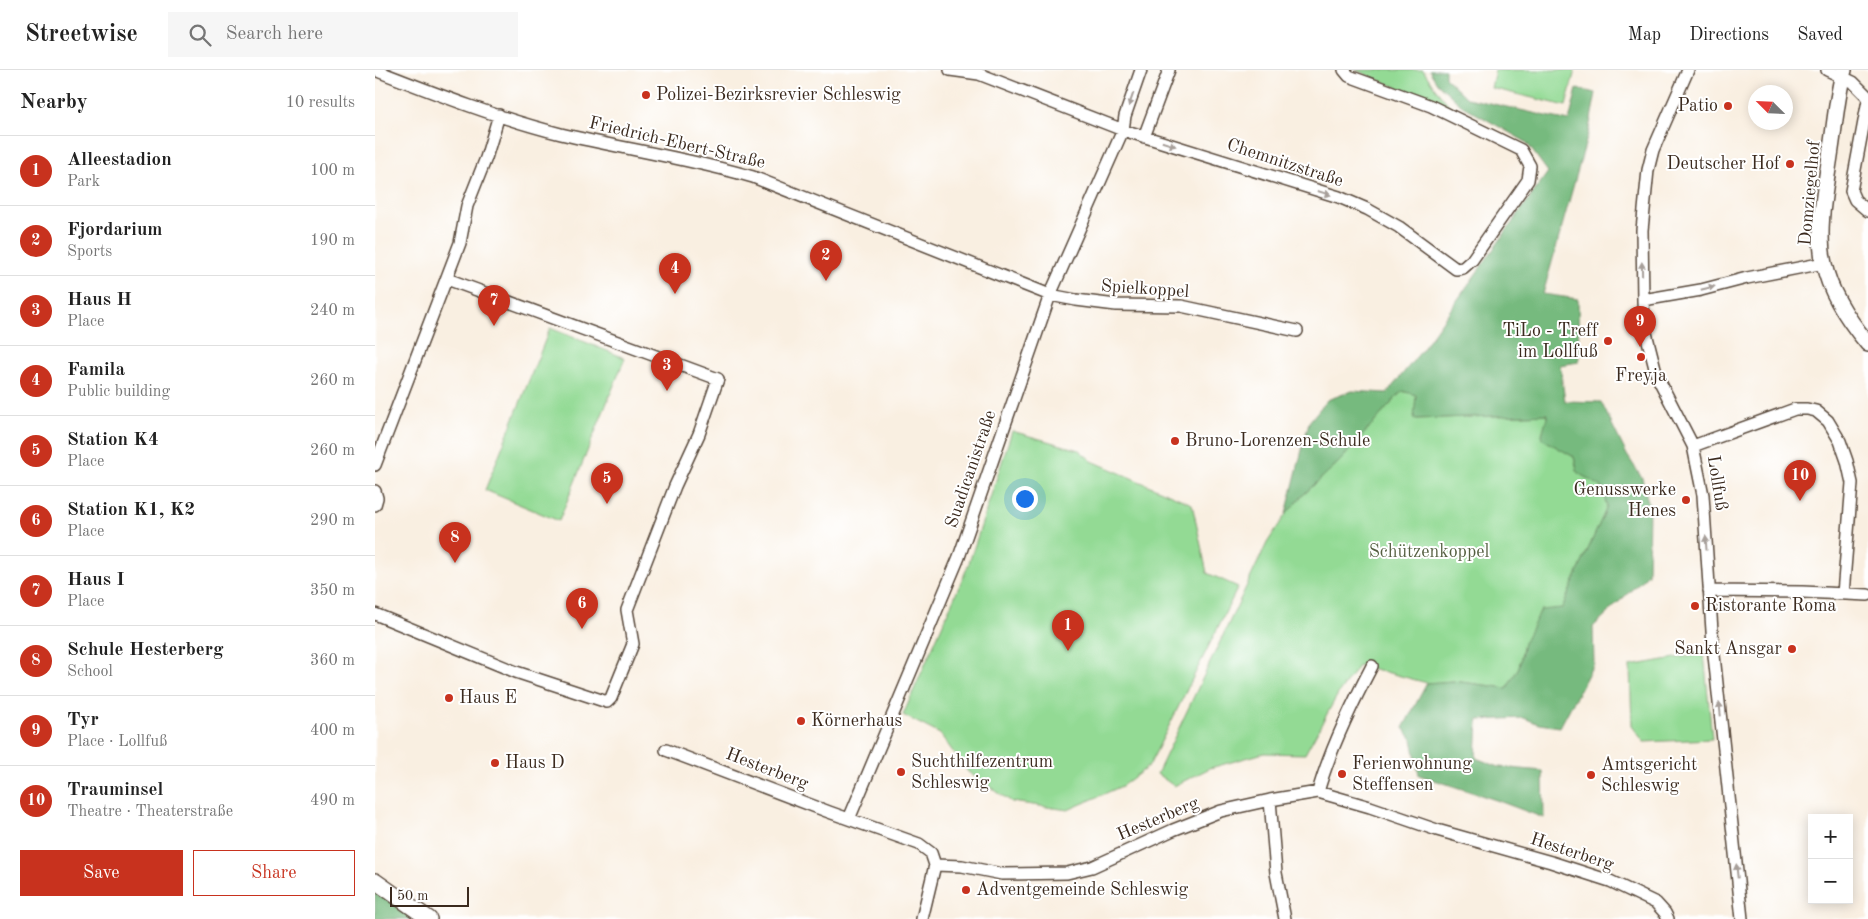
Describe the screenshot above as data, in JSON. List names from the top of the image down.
{
  "streets": {
    "street": [
      "Friedrich-Ebert-Straße",
      "Chemnitzstraße",
      "Domziegelhof",
      "Spielkoppel",
      "Suadicanistraße",
      "Lollfuß",
      "Hesterberg"
    ]
  },
  "crossings": [
    ["Friedrich-Ebert-Straße", "Spielkoppel"],
    ["Friedrich-Ebert-Straße", "Suadicanistraße"],
    ["Chemnitzstraße", "Suadicanistraße"],
    ["Domziegelhof", "Lollfuß"],
    ["Spielkoppel", "Suadicanistraße"],
    ["Suadicanistraße", "Hesterberg"]
  ],
  "one_way": ["Domziegelhof", "Lollfuß"],
  "parks": ["Schützenkoppel"],
  "places": [
    "Polizei-Bezirksrevier Schleswig",
    "Patio",
    "Deutscher Hof",
    "TiLo - Treff im Lollfuß",
    "Freyja",
    "Bruno-Lorenzen-Schule",
    "Genusswerke Henes",
    "Ristorante Roma",
    "Sankt Ansgar",
    "Haus E",
    "Körnerhaus",
    "Haus D",
    "Suchthilfezentrum Schleswig",
    "Ferienwohnung Steffensen",
    "Amtsgericht Schleswig",
    "Adventgemeinde Schleswig"
  ],
  "scale_bar": "50 m",
  "north": "top left",
  "page": {
    "header": "Streetwise",
    "search": "Search here",
    "nav": ["Map", "Directions", "Saved"],
    "heading": ["Nearby", "10 results"],
    "list": [
      {
        "mark": "1",
        "name": "Alleestadion",
        "note": "Park",
        "value": "100 m"
      },
      {
        "mark": "2",
        "name": "Fjordarium",
        "note": "Sports",
        "value": "190 m"
      },
      {
        "mark": "3",
        "name": "Haus H",
        "note": "Place",
        "value": "240 m"
      },
      {
        "mark": "4",
        "name": "Famila",
        "note": "Public building",
        "value": "260 m"
      },
      {
        "mark": "5",
        "name": "Station K4",
        "note": "Place",
        "value": "260 m"
      },
      {
        "mark": "6",
        "name": "Station K1, K2",
        "note": "Place",
        "value": "290 m"
      },
      {
        "mark": "7",
        "name": "Haus I",
        "note": "Place",
        "value": "350 m"
      },
      {
        "mark": "8",
        "name": "Schule Hesterberg",
        "note": "School",
        "value": "360 m"
      },
      {
        "mark": "9",
        "name": "Tyr",
        "note": "Place · Lollfuß",
        "value": "400 m"
      },
      {
        "mark": "10",
        "name": "Trauminsel",
        "note": "Theatre · Theaterstraße",
        "value": "490 m"
      }
    ],
    "pins": [
      "2",
      "4",
      "7",
      "9",
      "3",
      "10",
      "5",
      "8",
      "6",
      "1"
    ],
    "map_buttons": ["+", "−"],
    "buttons": ["Save", "Share"],
    "scale": "50 m"
  }
}
